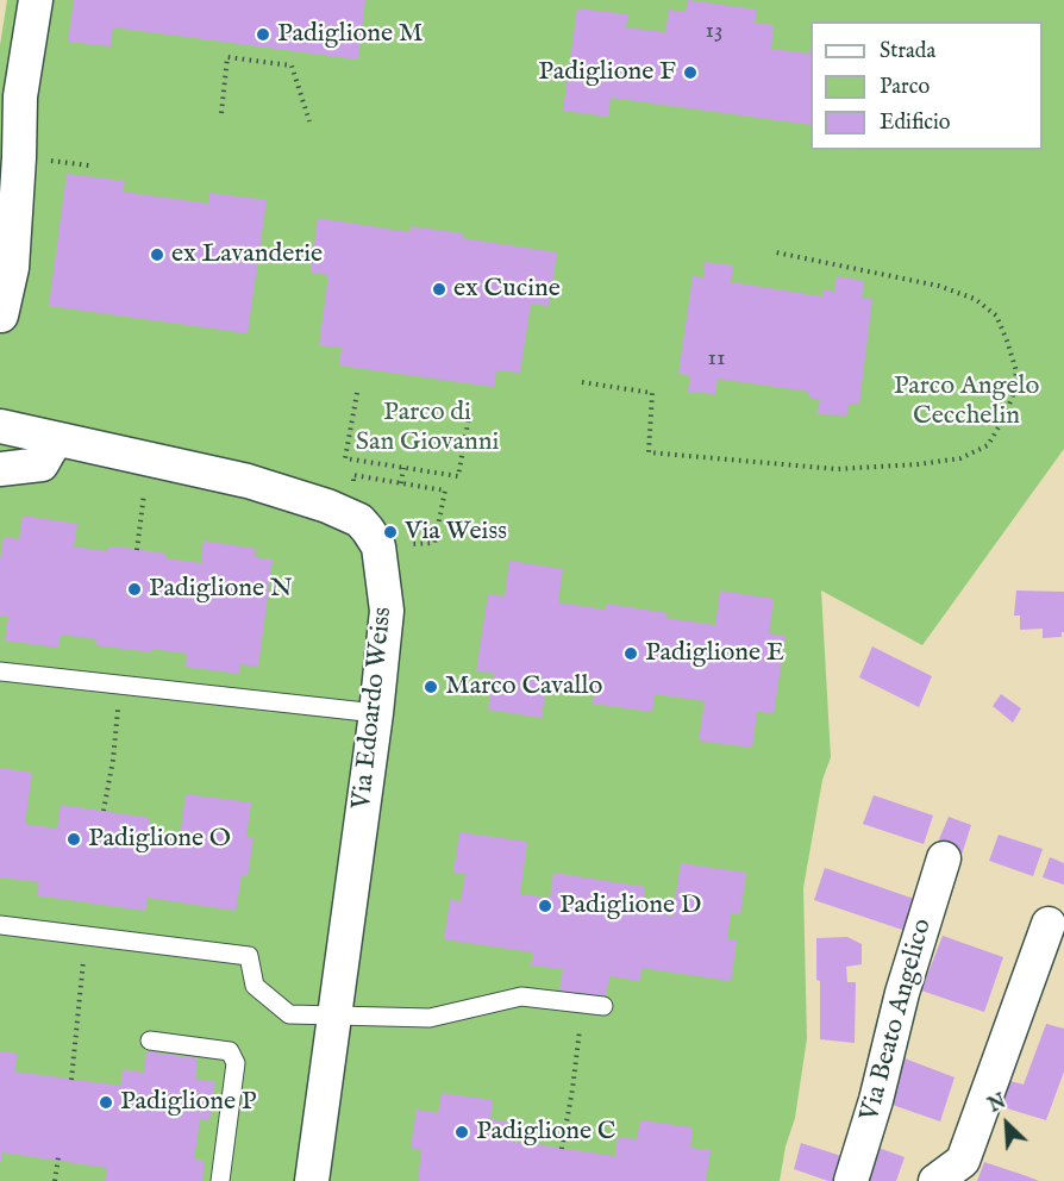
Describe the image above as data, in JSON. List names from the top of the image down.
{
  "streets": {
    "street": ["Via Edoardo Weiss", "Via Beato Angelico"]
  },
  "parks": ["Parco Angelo Cecchelin", "Parco di San Giovanni"],
  "places": [
    "Padiglione M",
    "Padiglione F",
    "ex Lavanderie",
    "ex Cucine",
    "Via Weiss",
    "Padiglione N",
    "Padiglione E",
    "Marco Cavallo",
    "Padiglione O",
    "Padiglione D",
    "Padiglione P",
    "Padiglione C"
  ],
  "house_numbers": ["13", "11"],
  "legend": ["Strada", "Parco", "Edificio"],
  "north": "top left"
}
